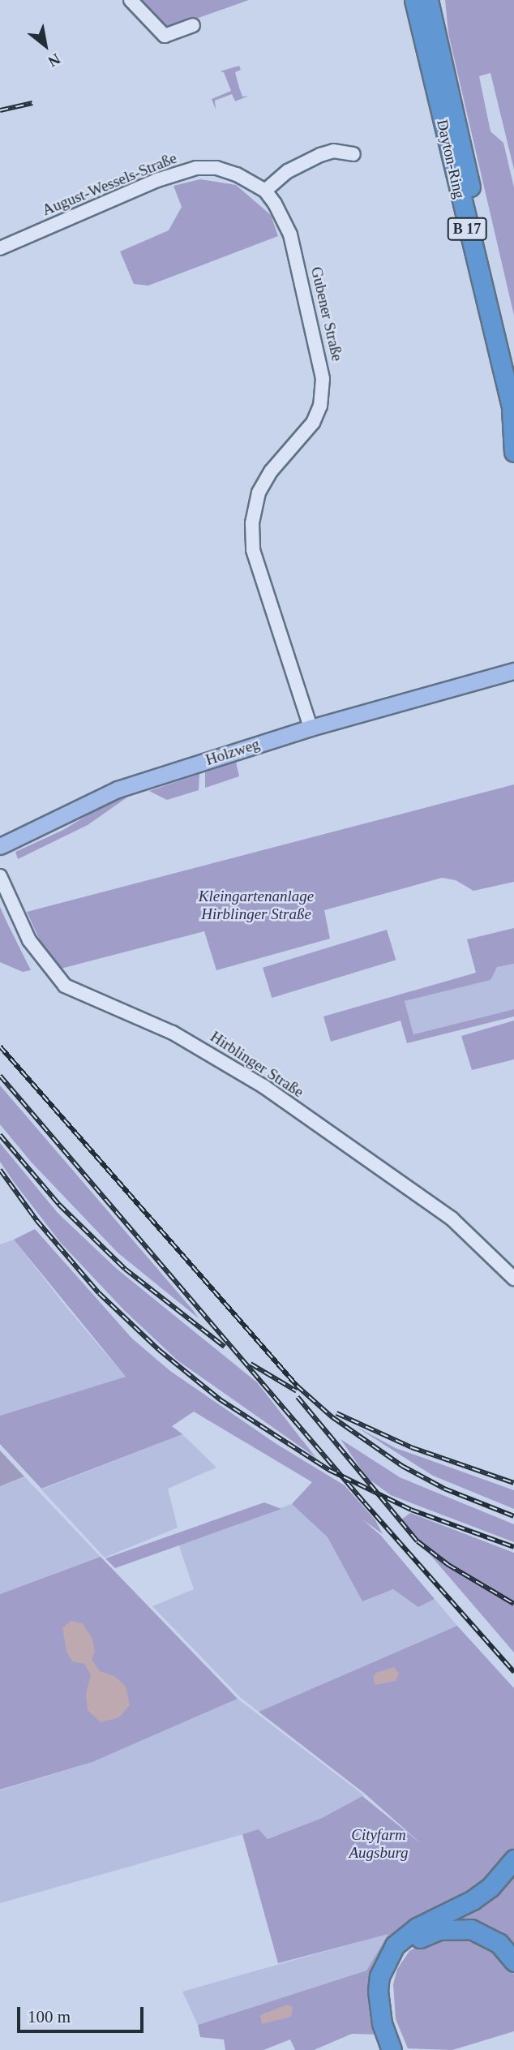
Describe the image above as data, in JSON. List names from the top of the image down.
{
  "streets": {
    "highway": ["Dayton-Ring", "B 17"],
    "main road": ["Holzweg"],
    "street": ["August-Wessels-Straße", "Gubener Straße", "Hirblinger Straße"]
  },
  "crossings": [
    ["August-Wessels-Straße", "Gubener Straße"],
    ["Gubener Straße", "Holzweg"]
  ],
  "parks": ["Kleingartenanlage Hirblinger Straße", "Cityfarm Augsburg"],
  "scale_bar": "100 m",
  "north": "bottom right"
}
